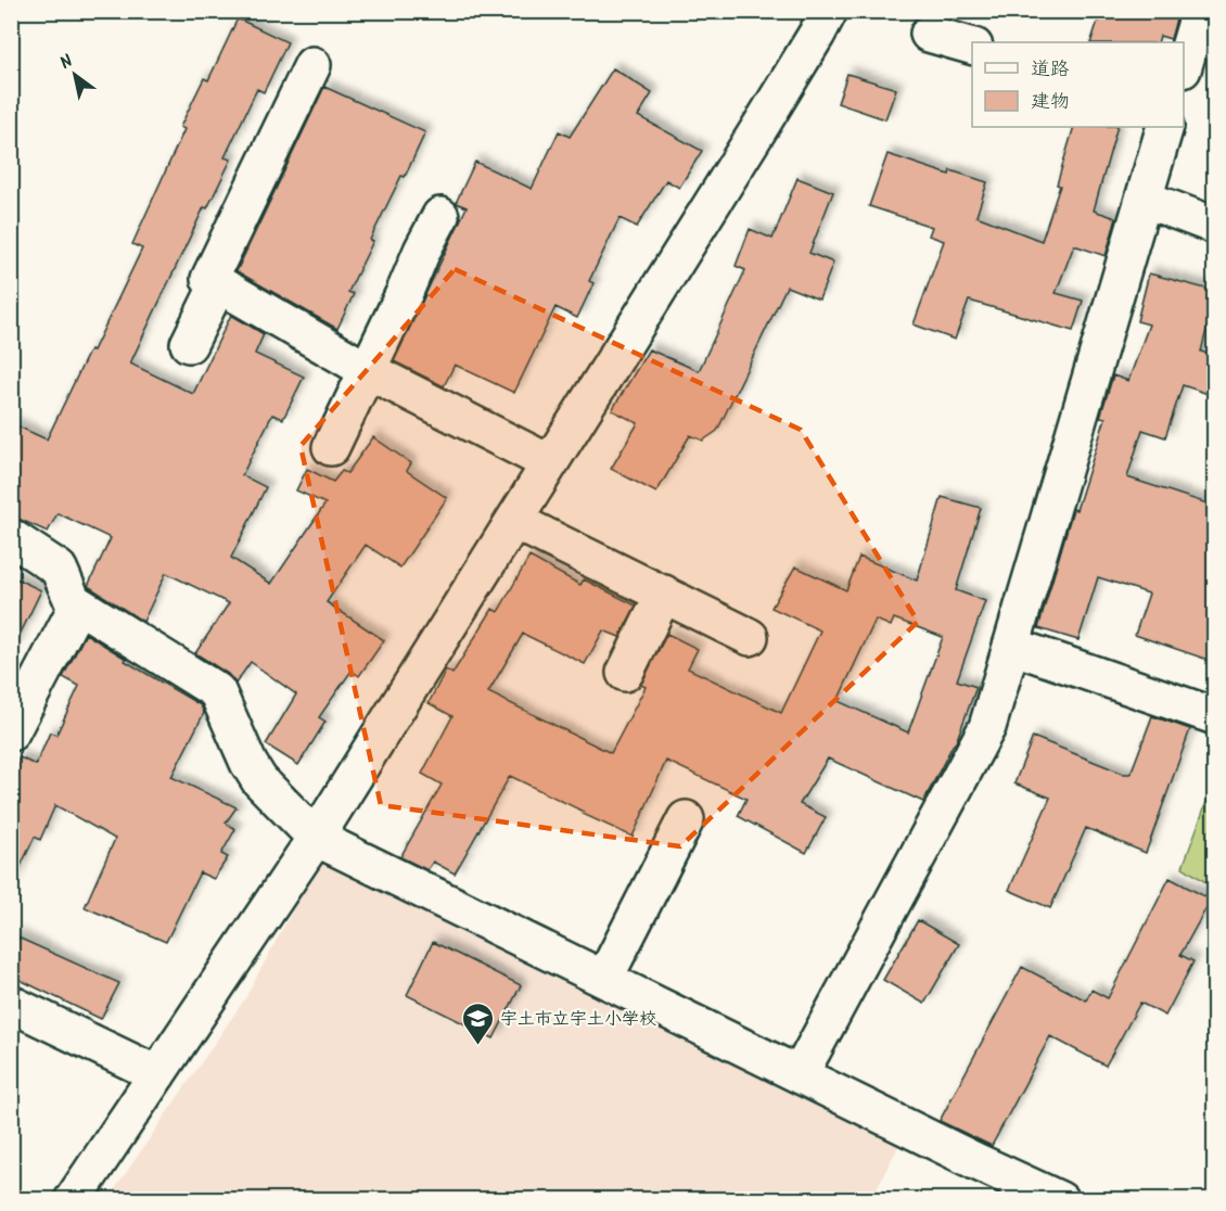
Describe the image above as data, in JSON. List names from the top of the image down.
{
  "places": {
    "school or university": ["宇土市立宇土小学校"]
  },
  "legend": ["道路", "建物"],
  "north": "top left"
}
